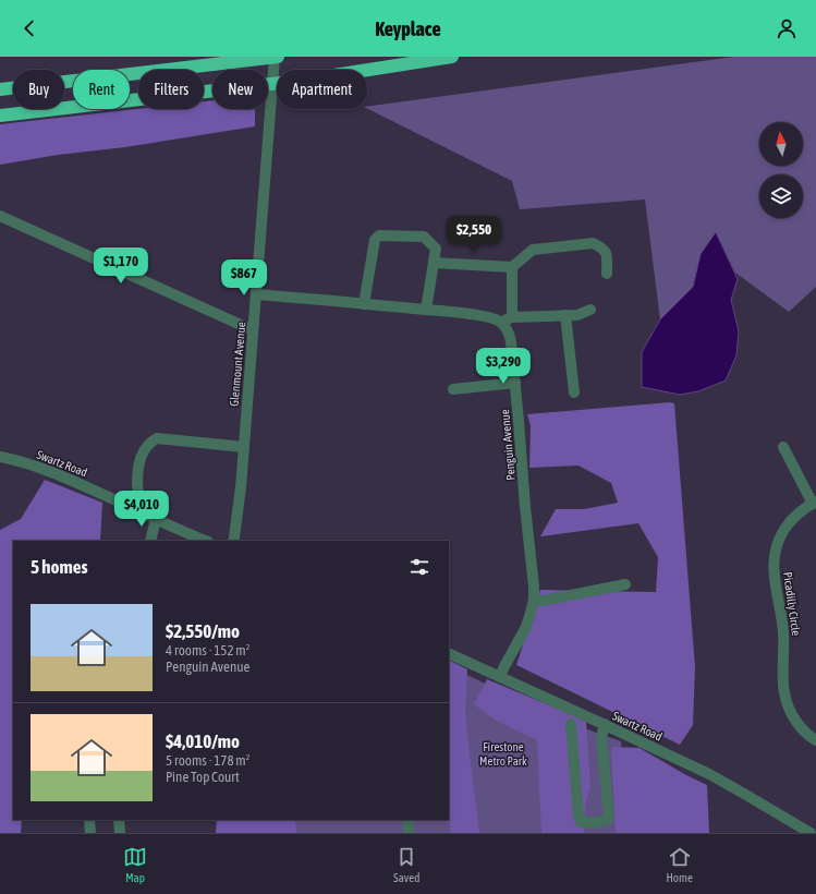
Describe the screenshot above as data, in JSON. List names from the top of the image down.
{
  "streets": {
    "street": [
      "Glenmount Avenue",
      "Penguin Avenue",
      "Swartz Road",
      "Picadilly Circle"
    ]
  },
  "crossings": [
    ["Penguin Avenue", "Swartz Road"]
  ],
  "parks": ["Firestone Metro Park"],
  "north": "top",
  "page": {
    "header": "Keyplace",
    "chip": [
      "Buy",
      "Rent",
      "Filters",
      "New",
      "Apartment"
    ],
    "price": [
      "$2,550",
      "$1,170",
      "$867",
      "$3,290",
      "$4,010"
    ],
    "heading": "5 homes",
    "list": [
      {
        "name": "$2,550/mo",
        "note": "4 rooms · 152 m² · Penguin Avenue"
      },
      {
        "name": "$4,010/mo",
        "note": "5 rooms · 178 m² · Pine Top Court"
      }
    ],
    "tabs": ["Map", "Saved", "Home"]
  }
}
